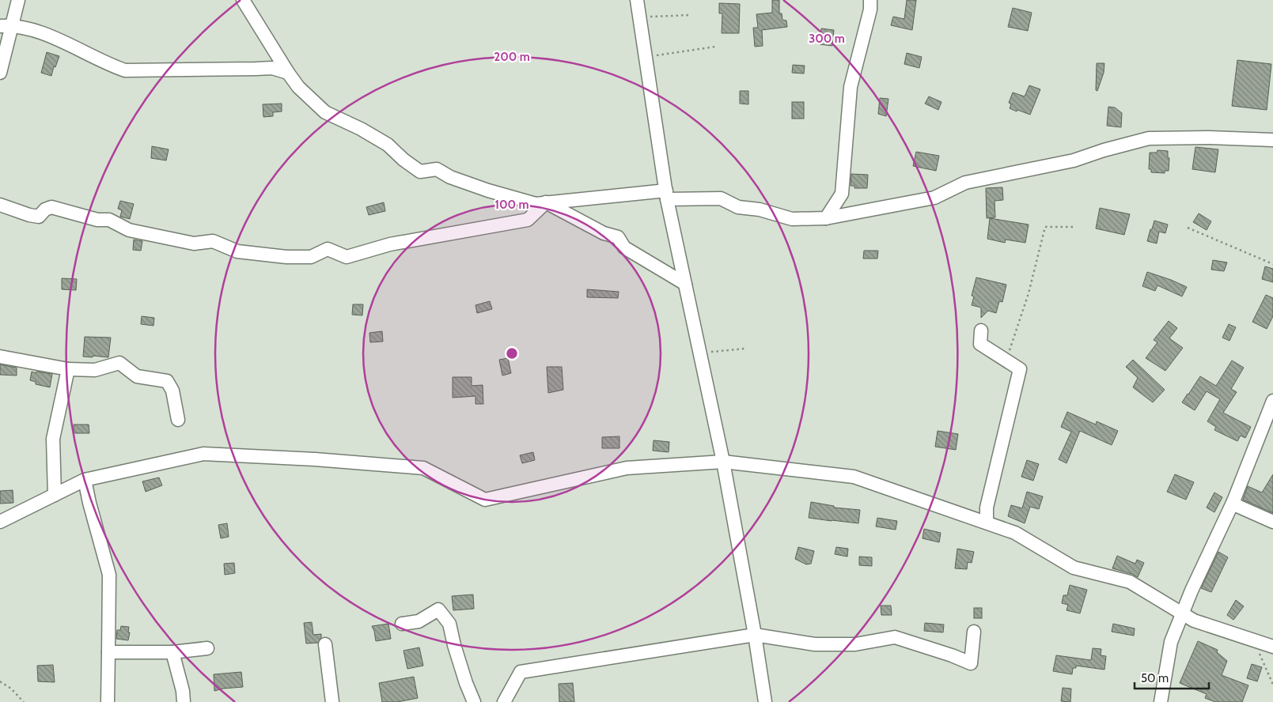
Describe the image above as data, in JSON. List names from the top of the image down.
{
  "scale_bar": "50 m",
  "rings": ["300 m", "200 m", "100 m"]
}
